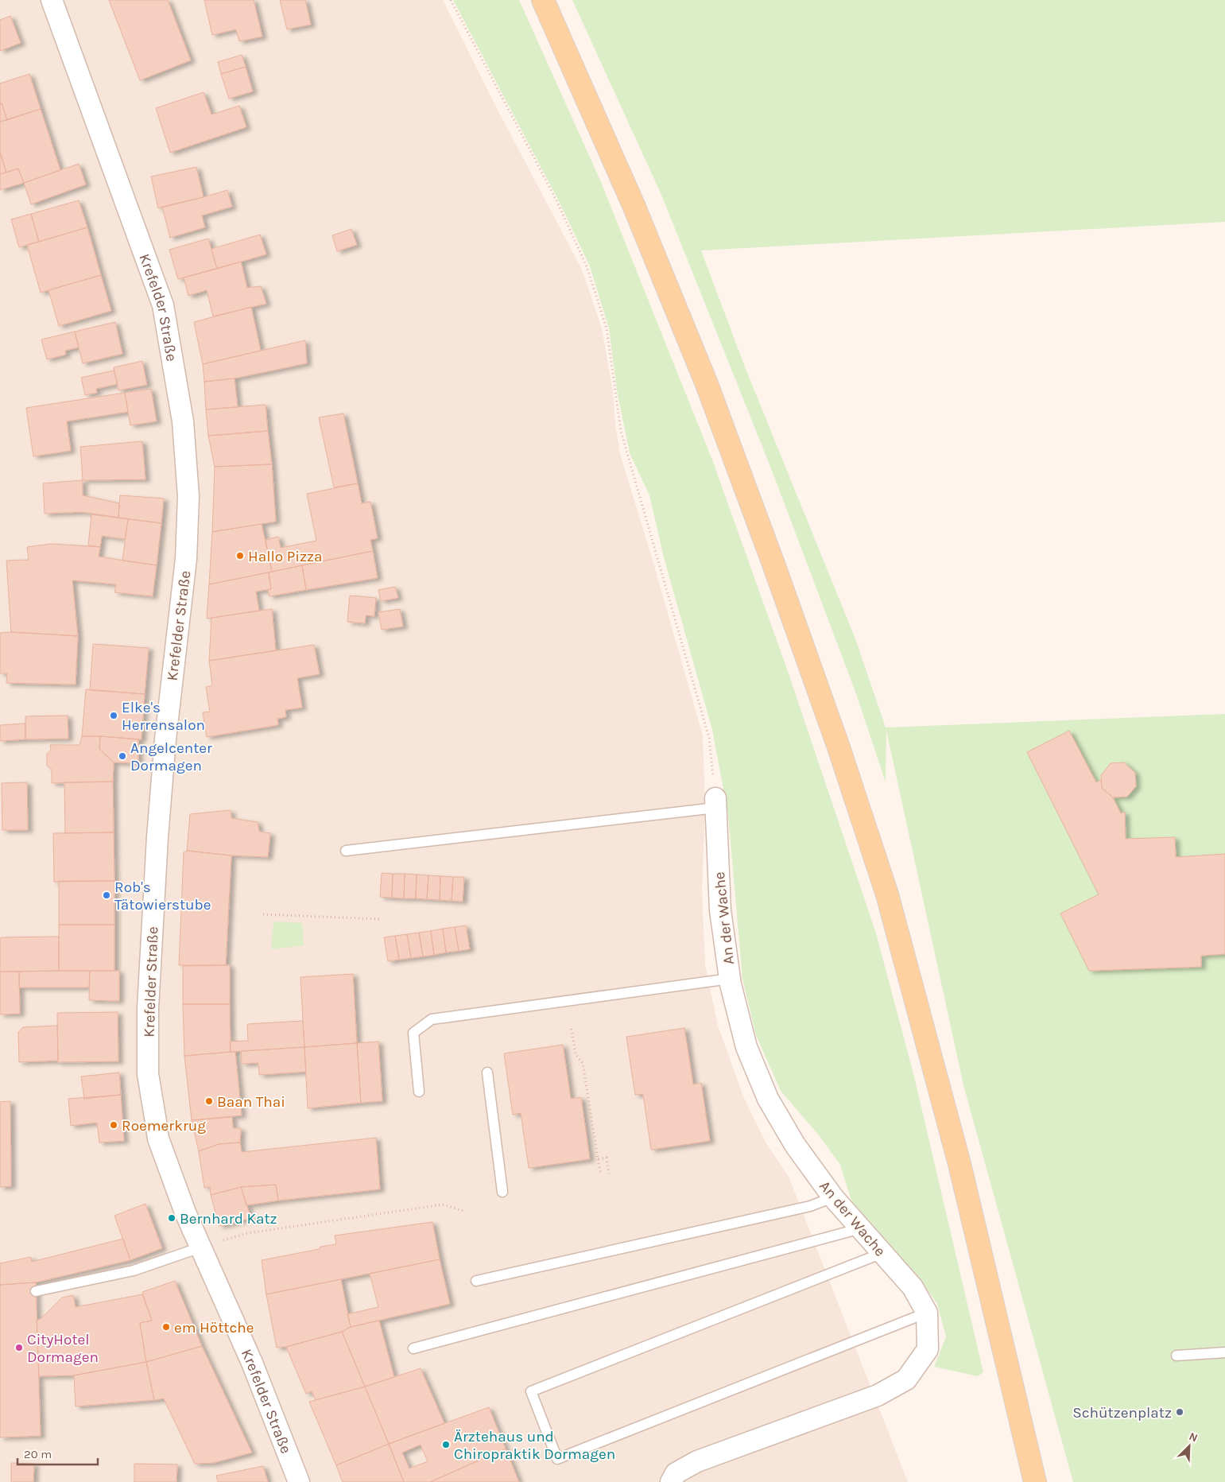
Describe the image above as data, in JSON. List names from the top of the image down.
{
  "streets": {
    "street": ["Krefelder Straße", "An der Wache"]
  },
  "places": [
    "Hallo Pizza",
    "Elke's Herrensalon",
    "Angelcenter Dormagen",
    "Rob's Tätowierstube",
    "Baan Thai",
    "Roemerkrug",
    "Bernhard Katz",
    "em Höttche",
    "CityHotel Dormagen",
    "Schützenplatz",
    "Ärztehaus und Chiropraktik Dormagen"
  ],
  "scale_bar": "20 m",
  "north": "top right"
}
